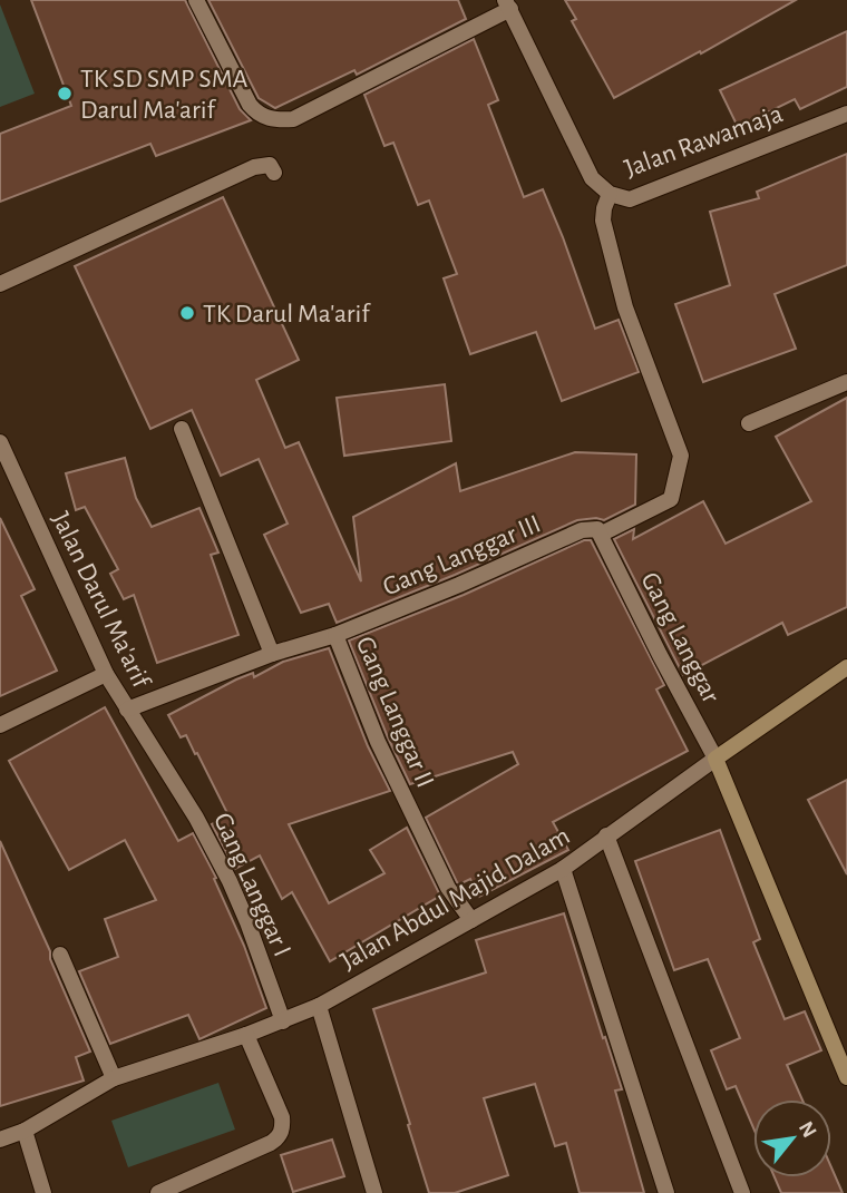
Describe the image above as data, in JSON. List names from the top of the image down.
{
  "streets": {
    "street": [
      "Jalan Rawamaja",
      "Gang Langgar III",
      "Jalan Darul Ma'arif",
      "Gang Langgar",
      "Gang Langgar II",
      "Gang Langgar I",
      "Jalan Abdul Majid Dalam"
    ]
  },
  "crossings": [
    ["Gang Langgar III", "Gang Langgar"],
    ["Gang Langgar III", "Gang Langgar II"],
    ["Jalan Darul Ma'arif", "Gang Langgar II"],
    ["Jalan Darul Ma'arif", "Gang Langgar I"],
    ["Gang Langgar", "Jalan Abdul Majid Dalam"],
    ["Gang Langgar II", "Jalan Abdul Majid Dalam"],
    ["Gang Langgar I", "Jalan Abdul Majid Dalam"]
  ],
  "places": ["TK SD SMP SMA Darul Ma'arif", "TK Darul Ma'arif"],
  "north": "top right"
}
